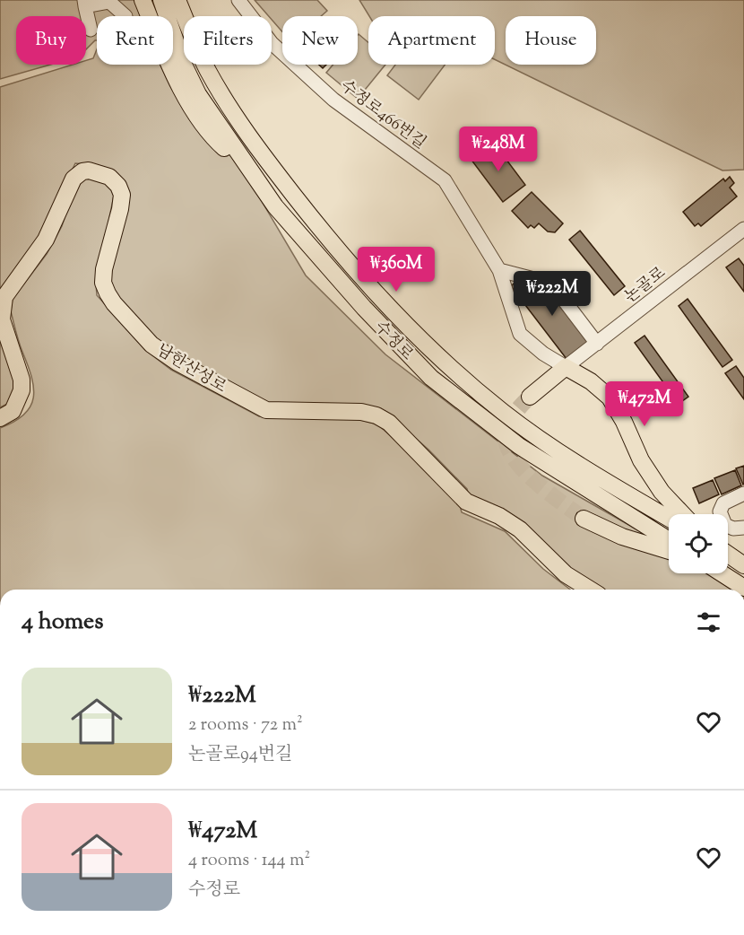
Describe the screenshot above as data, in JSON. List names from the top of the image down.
{
  "streets": {
    "main road": ["수정로", "남한산성로"],
    "street": ["수정로466번길", "논골로"]
  },
  "crossings": [
    ["수정로466번길", "논골로"]
  ],
  "page": {
    "chip": [
      "Buy",
      "Rent",
      "Filters",
      "New",
      "Apartment",
      "House"
    ],
    "price": [
      "₩248M",
      "₩360M",
      "₩222M",
      "₩472M"
    ],
    "heading": "4 homes",
    "list": [
      {
        "name": "₩222M",
        "note": "2 rooms · 72 m² · 논골로94번길"
      },
      {
        "name": "₩472M",
        "note": "4 rooms · 144 m² · 수정로"
      }
    ]
  }
}
